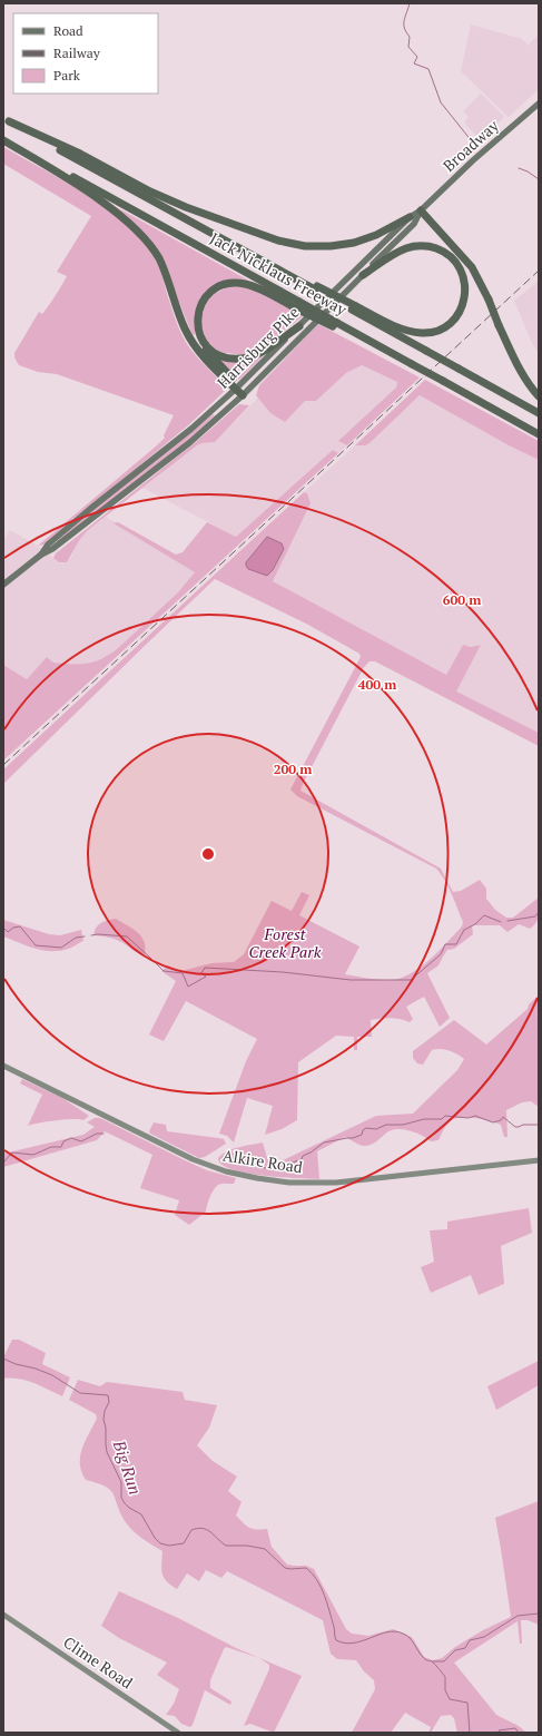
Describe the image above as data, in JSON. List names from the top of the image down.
{
  "streets": {
    "highway": ["Jack Nicklaus Freeway"],
    "main road": [
      "Broadway",
      "Harrisburg Pike",
      "Alkire Road",
      "Clime Road"
    ]
  },
  "crossings": [
    ["Broadway", "Harrisburg Pike"]
  ],
  "water": ["Big Run"],
  "parks": ["Forest Creek Park"],
  "legend": ["Road", "Railway", "Park"],
  "rings": ["600 m", "400 m", "200 m"]
}
